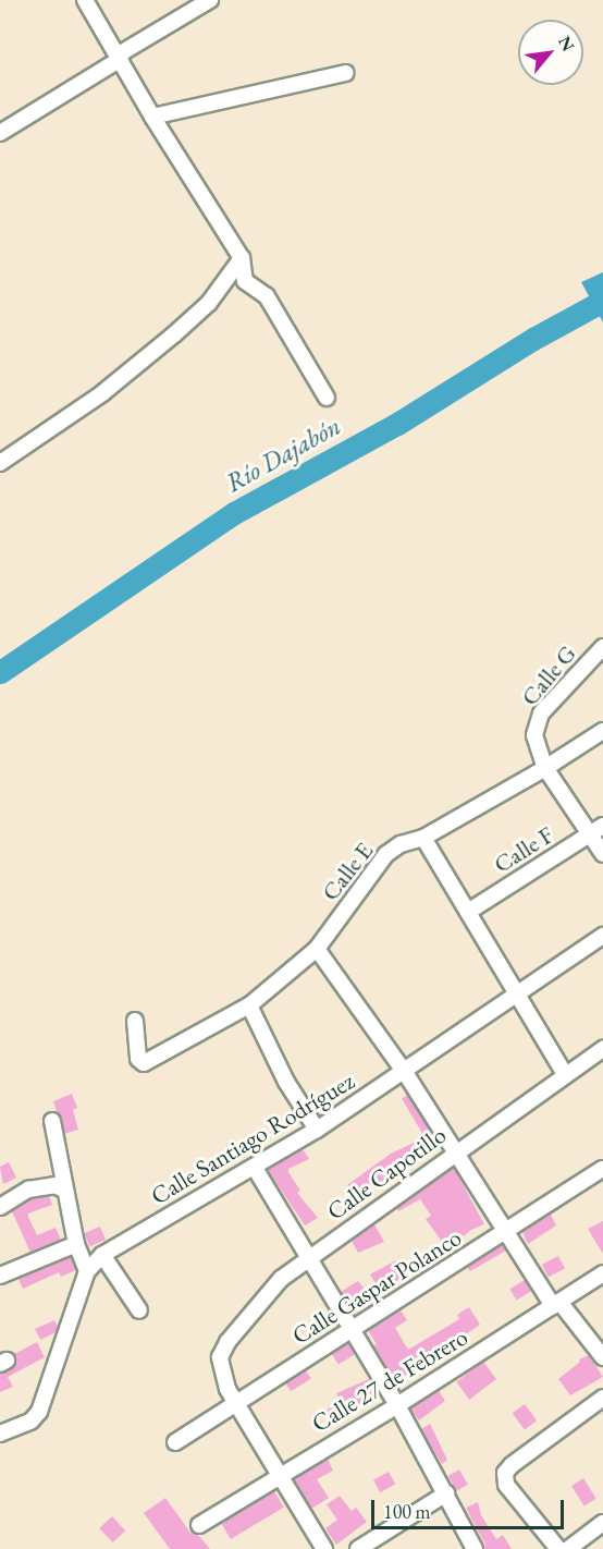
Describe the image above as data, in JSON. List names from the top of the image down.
{
  "streets": {
    "street": [
      "Calle G",
      "Calle F",
      "Calle E",
      "Calle Santiago Rodríguez",
      "Calle Capotillo",
      "Calle Gaspar Polanco",
      "Calle 27 de Febrero"
    ]
  },
  "crossings": [
    ["Calle G", "Calle E"],
    ["Calle Capotillo", "Calle Gaspar Polanco"]
  ],
  "water": ["Río Dajabón"],
  "scale_bar": "100 m",
  "north": "top right"
}
